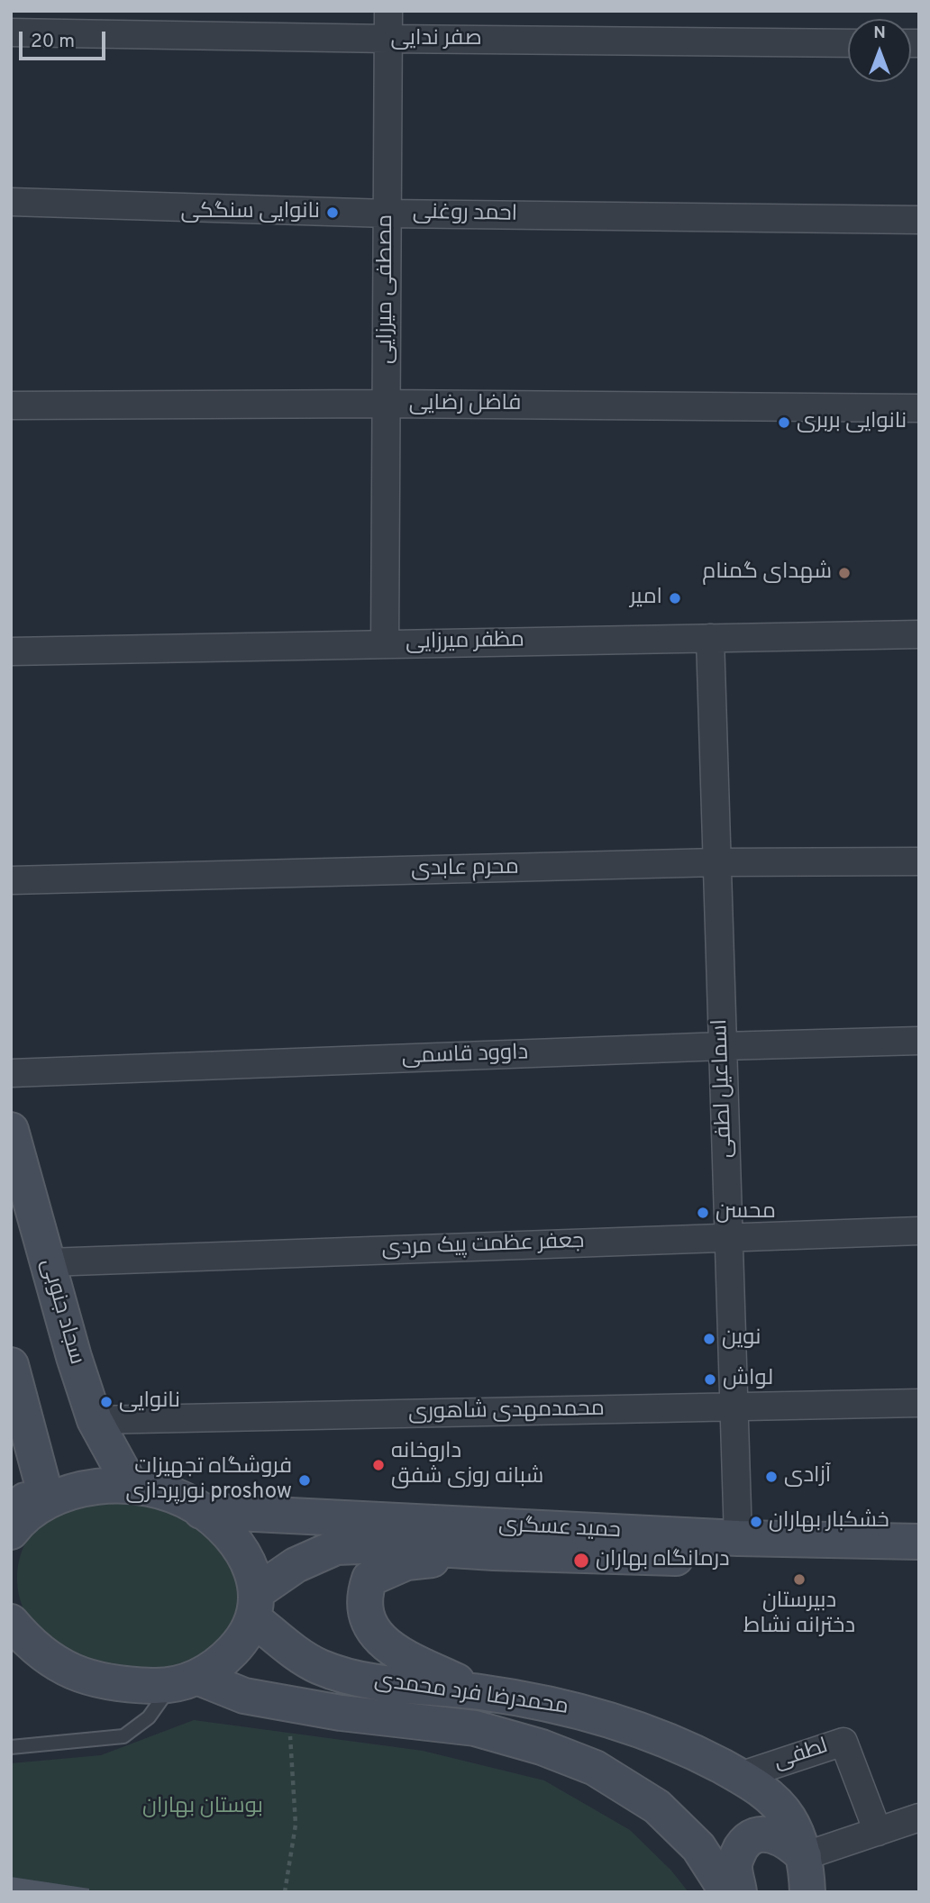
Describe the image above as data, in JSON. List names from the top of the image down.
{
  "streets": {
    "main road": ["سجاد جنوبی", "حمید عسگری", "محمدرضا فرد محمدی"],
    "street": [
      "صفر ندایی",
      "احمد روغنی",
      "مصطفی میرزایی",
      "فاضل رضایی",
      "مظفر میرزایی",
      "محرم عابدی",
      "داوود قاسمی",
      "اسماعیل لطفی",
      "جعفر عظمت پیک مردی",
      "محمدمهدی شاهوری",
      "لطفی"
    ]
  },
  "crossings": [
    ["صفر ندایی", "مصطفی میرزایی"],
    ["احمد روغنی", "مصطفی میرزایی"],
    ["مصطفی میرزایی", "فاضل رضایی"],
    ["مصطفی میرزایی", "مظفر میرزایی"],
    ["مظفر میرزایی", "اسماعیل لطفی"],
    ["محرم عابدی", "اسماعیل لطفی"],
    ["داوود قاسمی", "اسماعیل لطفی"],
    ["اسماعیل لطفی", "جعفر عظمت پیک مردی"],
    ["اسماعیل لطفی", "محمدمهدی شاهوری"],
    ["اسماعیل لطفی", "حمید عسگری"],
    ["جعفر عظمت پیک مردی", "سجاد جنوبی"],
    ["سجاد جنوبی", "محمدمهدی شاهوری"],
    ["حمید عسگری", "محمدرضا فرد محمدی"],
    ["محمدرضا فرد محمدی", "لطفی"]
  ],
  "parks": ["بوستان بهاران"],
  "places": [
    "نانوایی سنگکی",
    "نانوایی بربری",
    "شهدای گمنام",
    "امیر",
    "محسن",
    "نوین",
    "لواش",
    "نانوایی",
    "داروخانه شبانه روزی شفق",
    "آزادی",
    "فروشگاه تجهیزات نورپردازی proshow",
    "خشکبار بهاران",
    "درمانگاه بهاران",
    "دبیرستان دخترانه نشاط"
  ],
  "scale_bar": "20 m",
  "north": "top"
}
